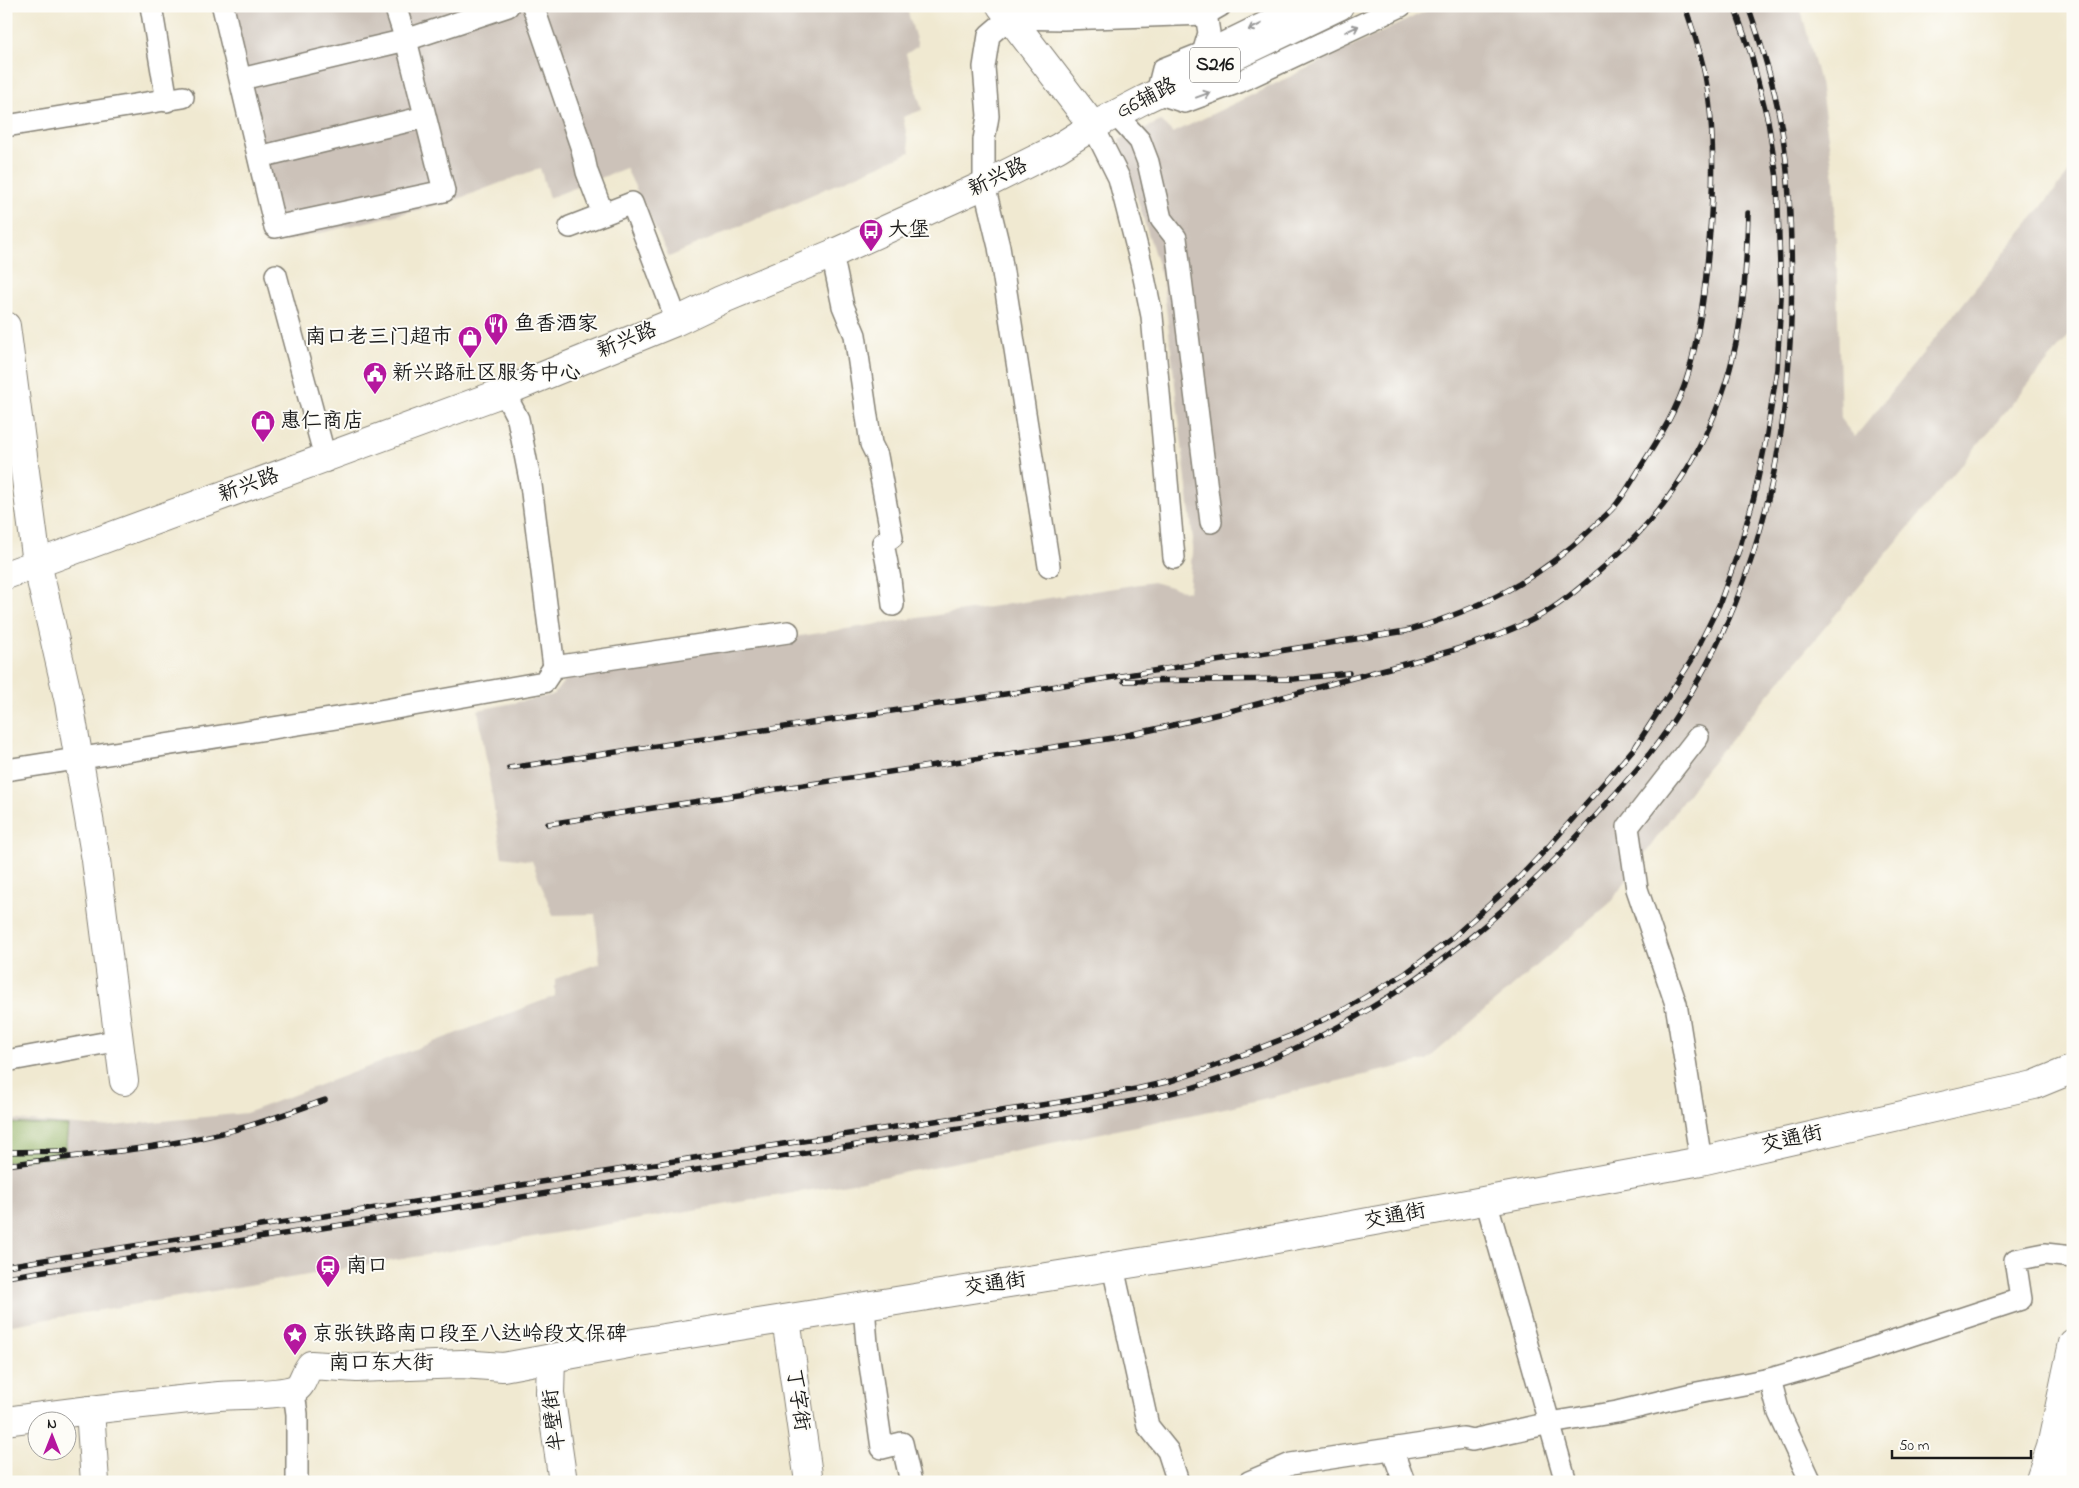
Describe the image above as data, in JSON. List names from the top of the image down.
{
  "streets": {
    "street": [
      "S216",
      "G6辅路",
      "新兴路",
      "交通街",
      "南口东大街",
      "丁字街",
      "半壁街"
    ]
  },
  "crossings": [
    ["G6辅路", "新兴路"],
    ["交通街", "南口东大街"],
    ["交通街", "丁字街"],
    ["南口东大街", "半壁街"]
  ],
  "places": {
    "bus stop": ["大堡"],
    "restaurant": ["鱼香酒家"],
    "shop": ["南口老三门超市", "惠仁商店"],
    "public building": ["新兴路社区服务中心"],
    "station": ["南口"],
    "place": ["京张铁路南口段至八达岭段文保碑"]
  },
  "scale_bar": "50 m",
  "north": "top"
}
